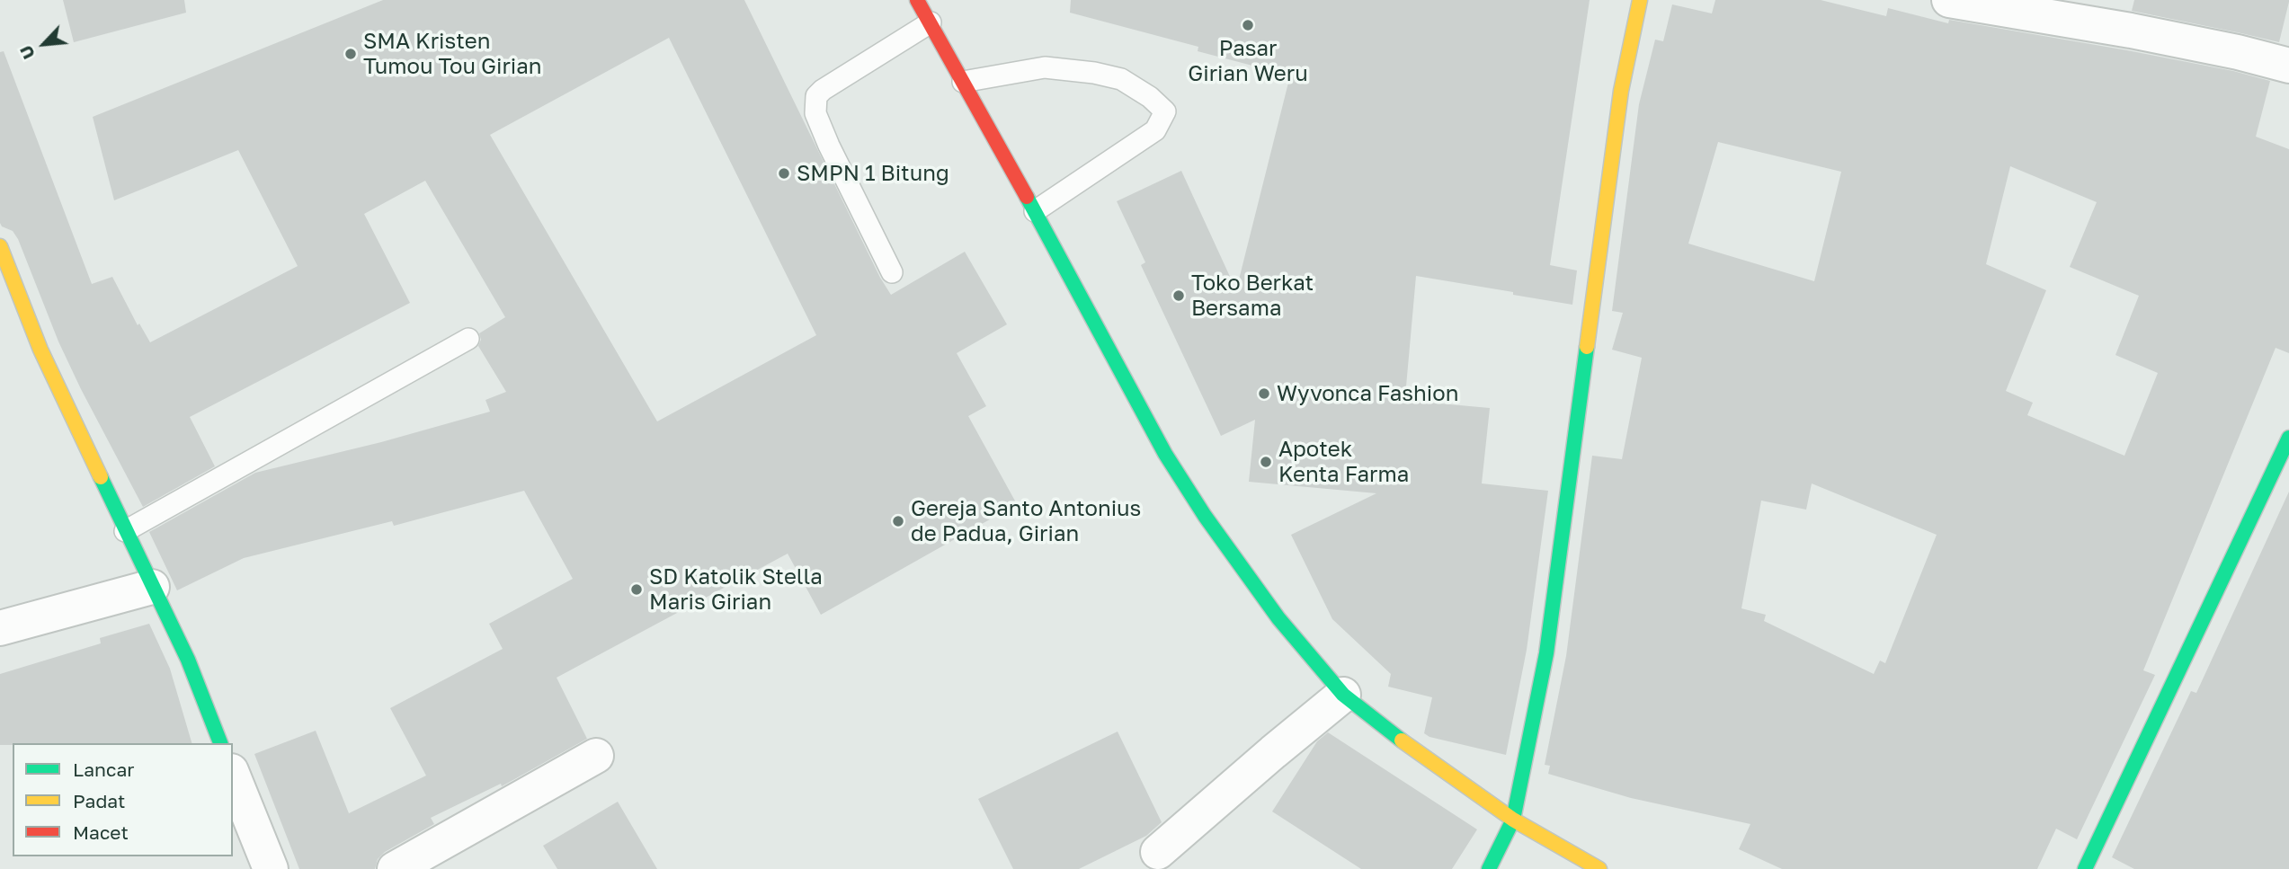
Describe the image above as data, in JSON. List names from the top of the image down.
{
  "places": [
    "Pasar Girian Weru",
    "SMA Kristen Tumou Tou Girian",
    "SMPN 1 Bitung",
    "Toko Berkat Bersama",
    "Wyvonca Fashion",
    "Apotek Kenta Farma",
    "Gereja Santo Antonius de Padua, Girian",
    "SD Katolik Stella Maris Girian"
  ],
  "legend": ["Lancar", "Padat", "Macet"],
  "north": "bottom left"
}
